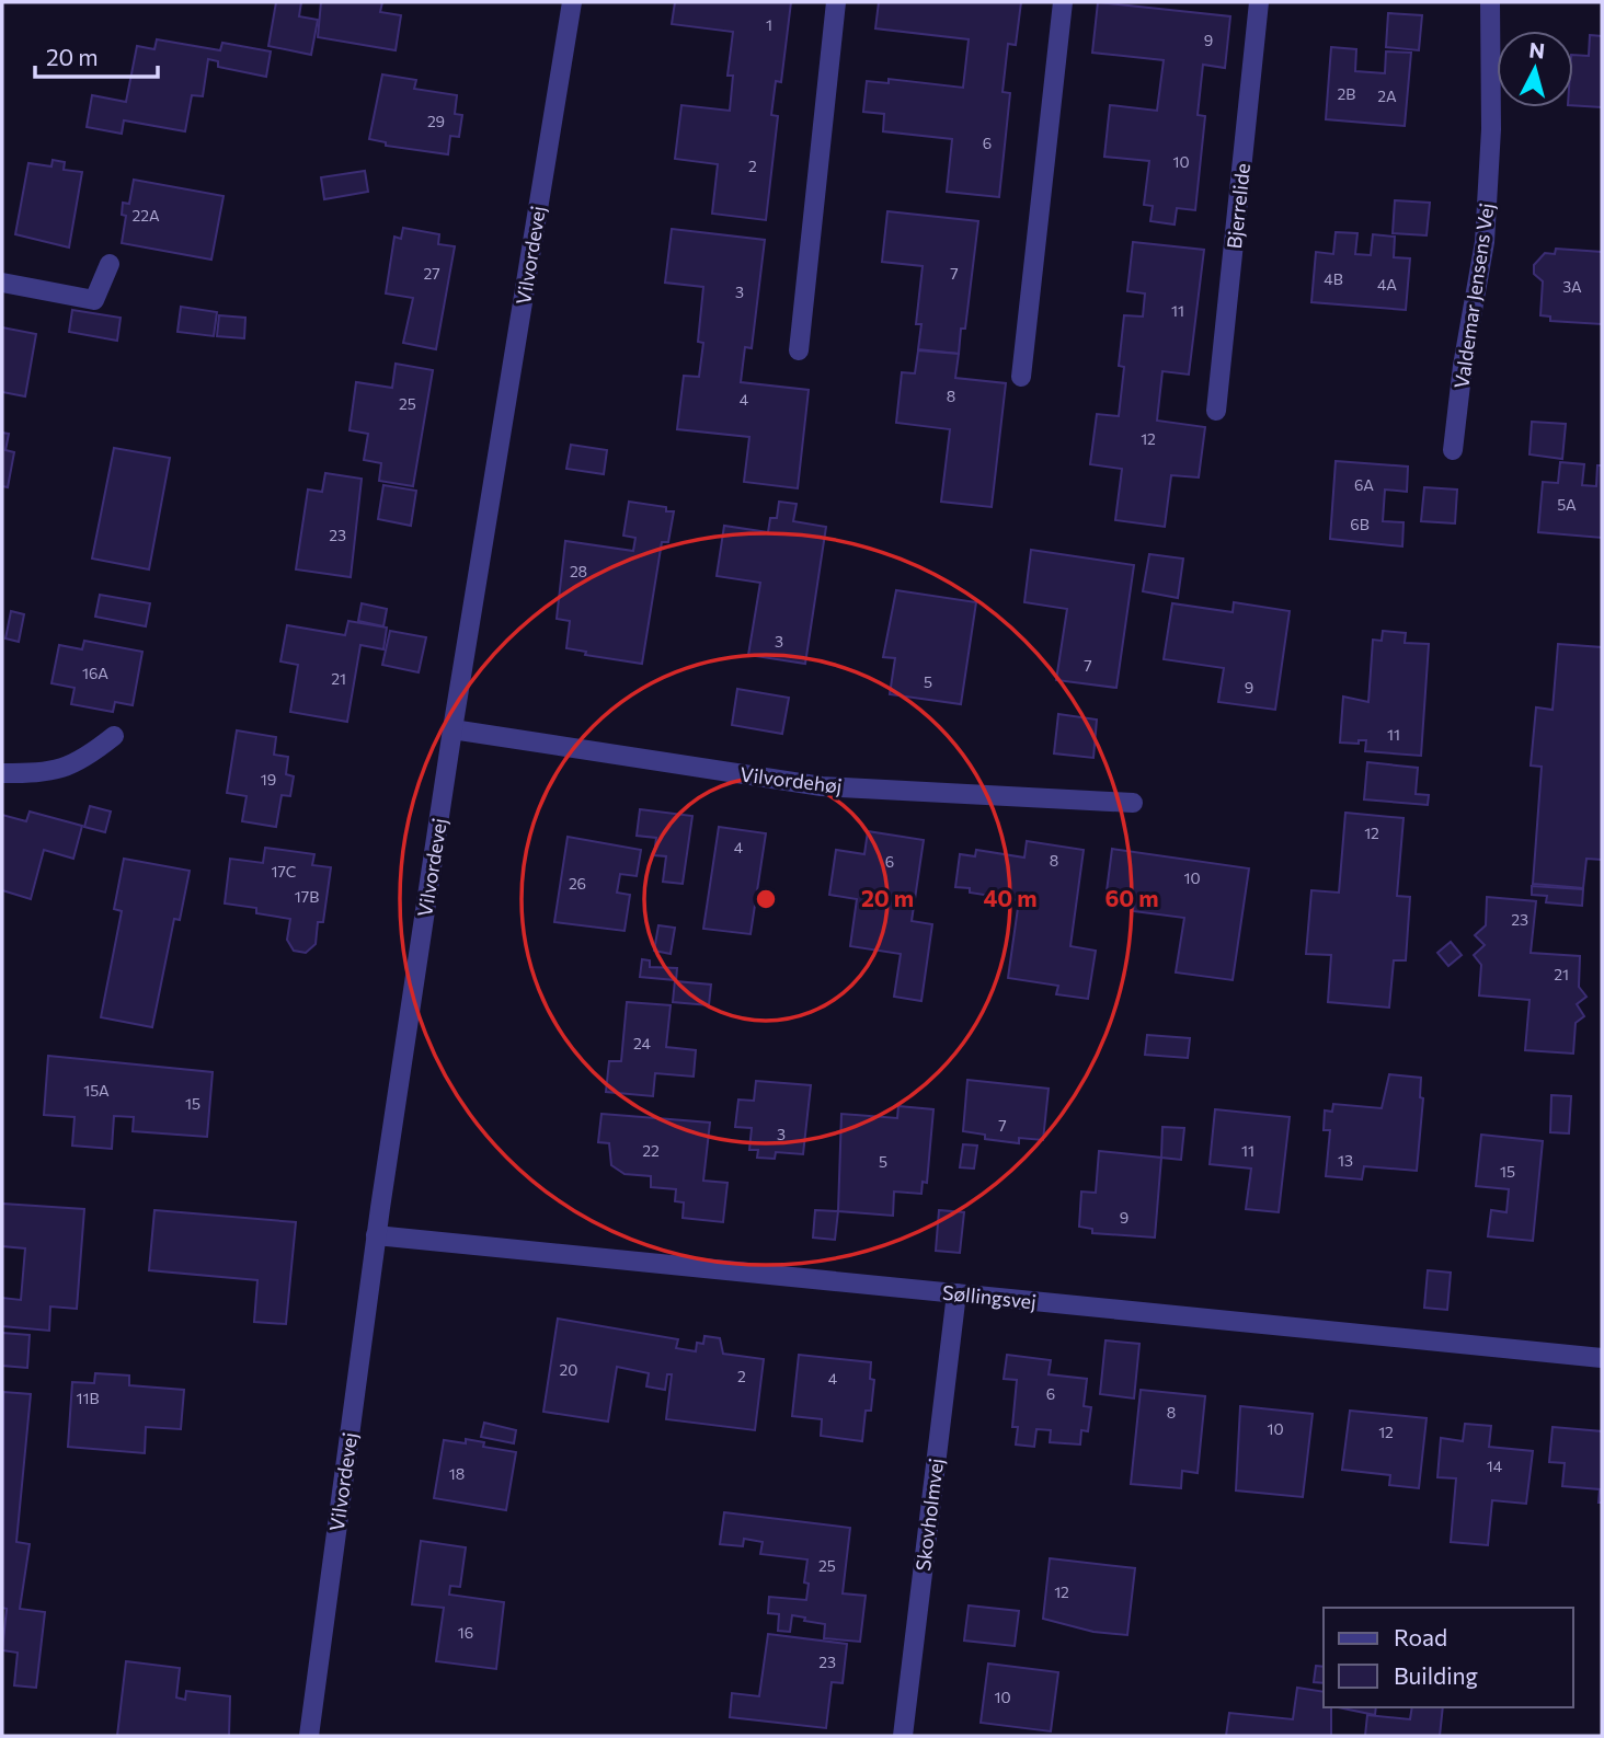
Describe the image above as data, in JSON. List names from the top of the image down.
{
  "streets": {
    "street": [
      "Bjerrelide",
      "Vilvordevej",
      "Valdemar Jensens Vej",
      "Vilvordehøj",
      "Søllingsvej",
      "Skovholmvej"
    ]
  },
  "crossings": [
    ["Vilvordevej", "Vilvordehøj"],
    ["Vilvordevej", "Søllingsvej"],
    ["Søllingsvej", "Skovholmvej"]
  ],
  "house_numbers": [
    "1",
    "9",
    "2B",
    "2A",
    "29",
    "6",
    "10",
    "2",
    "22A",
    "27",
    "7",
    "4B",
    "4A",
    "3A",
    "3",
    "11",
    "8",
    "4",
    "25",
    "12",
    "6A",
    "5A",
    "6B",
    "23",
    "28",
    "3",
    "7",
    "16A",
    "21",
    "5",
    "9",
    "11",
    "19",
    "12",
    "4",
    "8",
    "6",
    "17C",
    "10",
    "26",
    "17B",
    "23",
    "21",
    "24",
    "15A",
    "15",
    "7",
    "3",
    "22",
    "11",
    "13",
    "5",
    "15",
    "9",
    "20",
    "2",
    "4",
    "6",
    "11B",
    "8",
    "10",
    "12",
    "14",
    "18",
    "25",
    "12",
    "16",
    "23",
    "10"
  ],
  "legend": ["Road", "Building"],
  "scale_bar": "20 m",
  "north": "top",
  "rings": ["20 m", "40 m", "60 m"]
}
